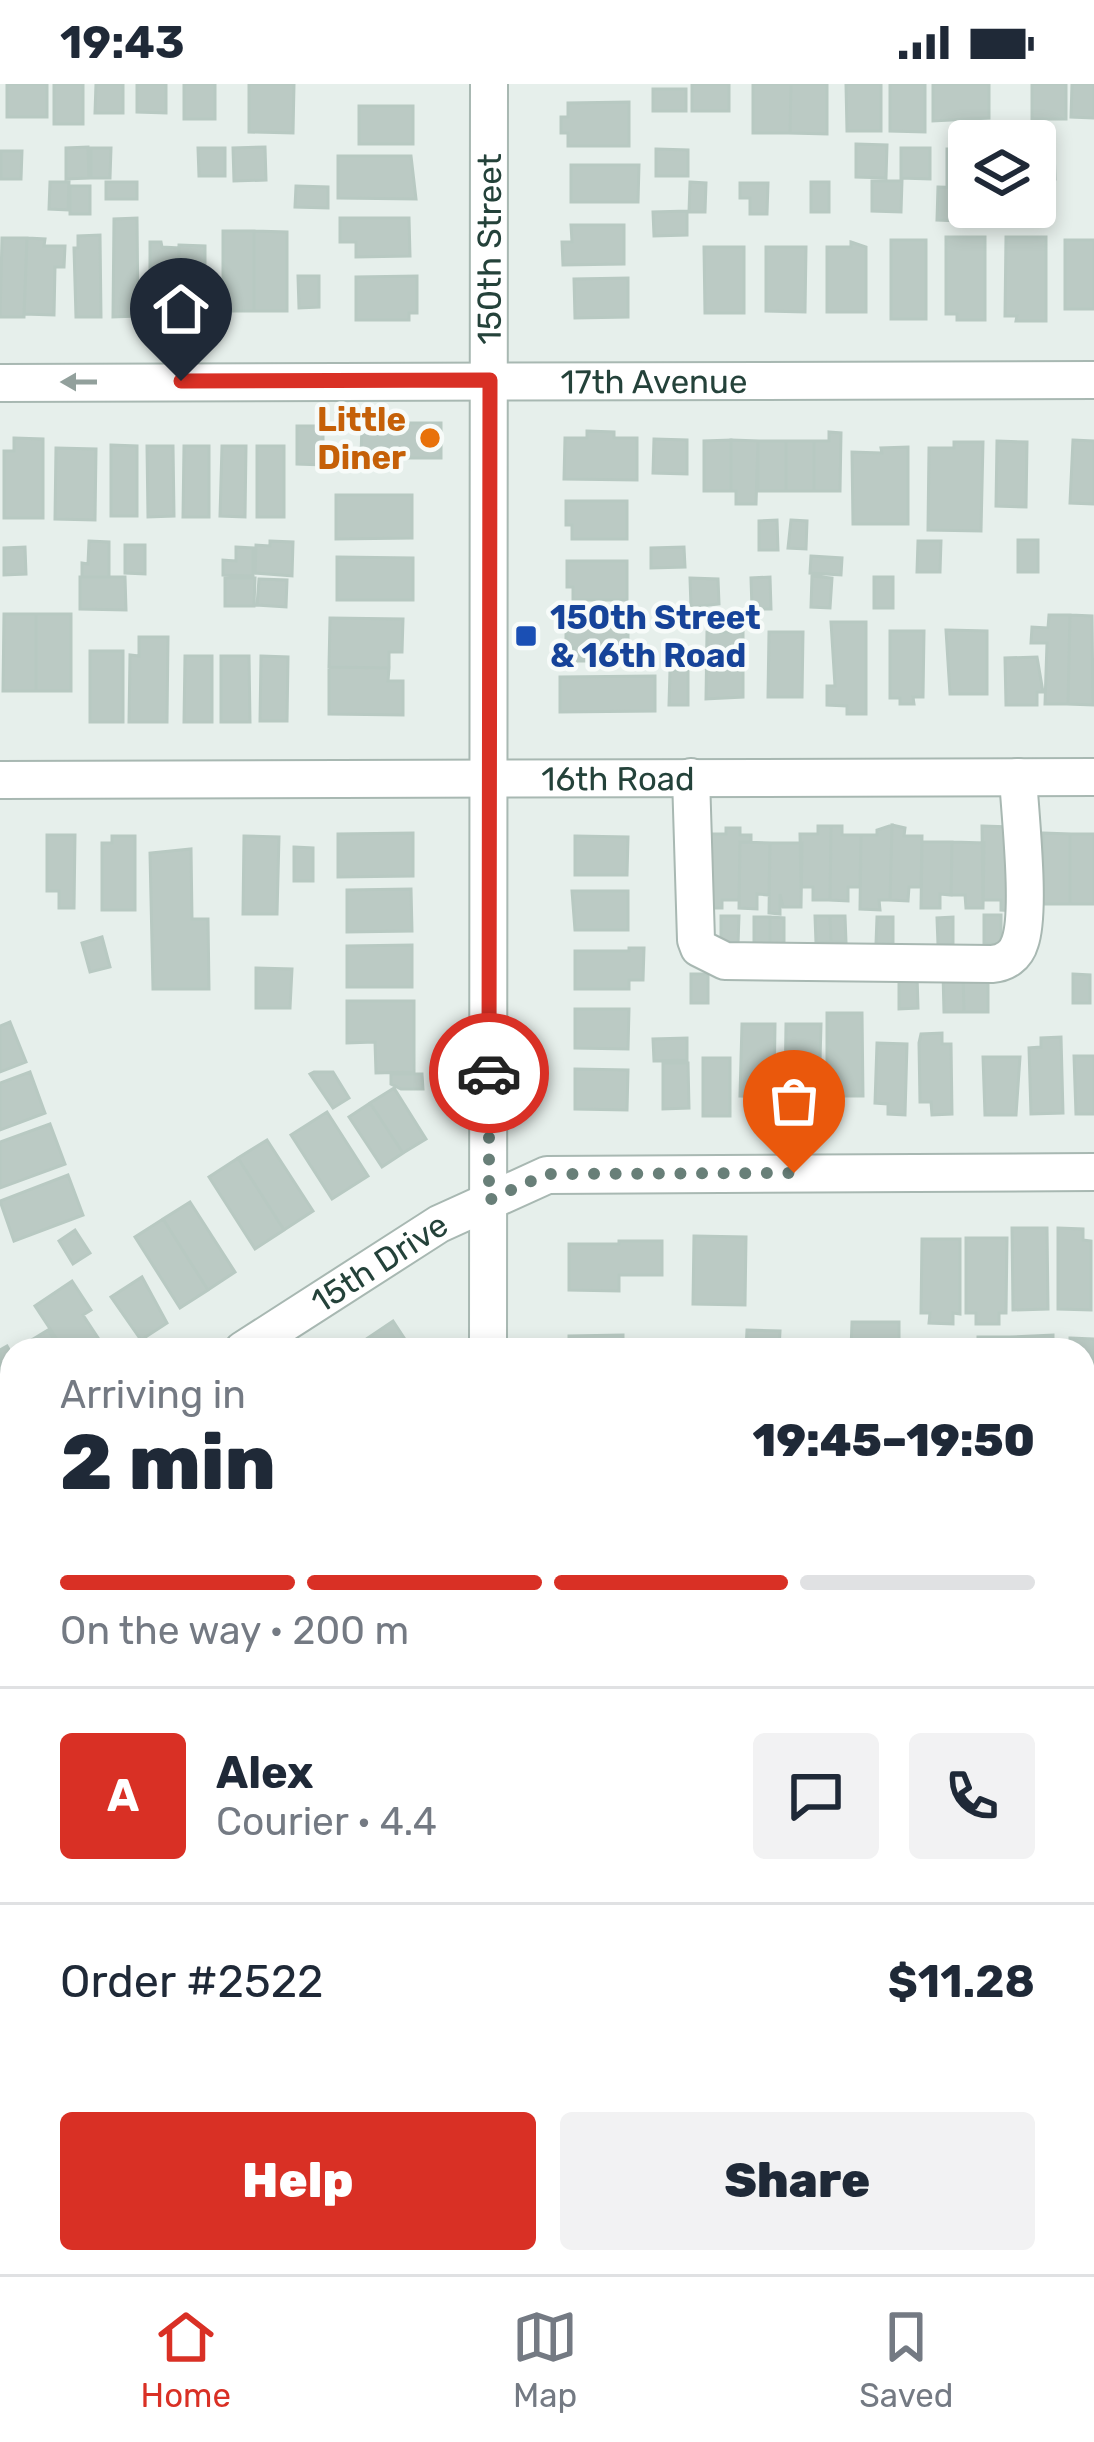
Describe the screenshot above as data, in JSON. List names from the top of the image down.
{
  "streets": {
    "street": [
      "150th Street",
      "17th Avenue",
      "16th Road",
      "15th Drive"
    ]
  },
  "crossings": [
    ["150th Street", "17th Avenue"],
    ["150th Street", "16th Road"],
    ["150th Street", "15th Drive"]
  ],
  "one_way": ["17th Avenue"],
  "places": {
    "other": ["Little Diner"],
    "transit": ["150th Street & 16th Road"]
  },
  "page": {
    "status": "19:43",
    "heading": ["2 min", "Arriving in", "19:45–19:50"],
    "panel": [
      "Alex",
      "Courier · 4.4",
      "Order #2522",
      "$11.28"
    ],
    "bar": "On the way · 200 m",
    "round": "A",
    "buttons": ["Help", "Share"],
    "tabs": ["Home", "Map", "Saved"]
  }
}
